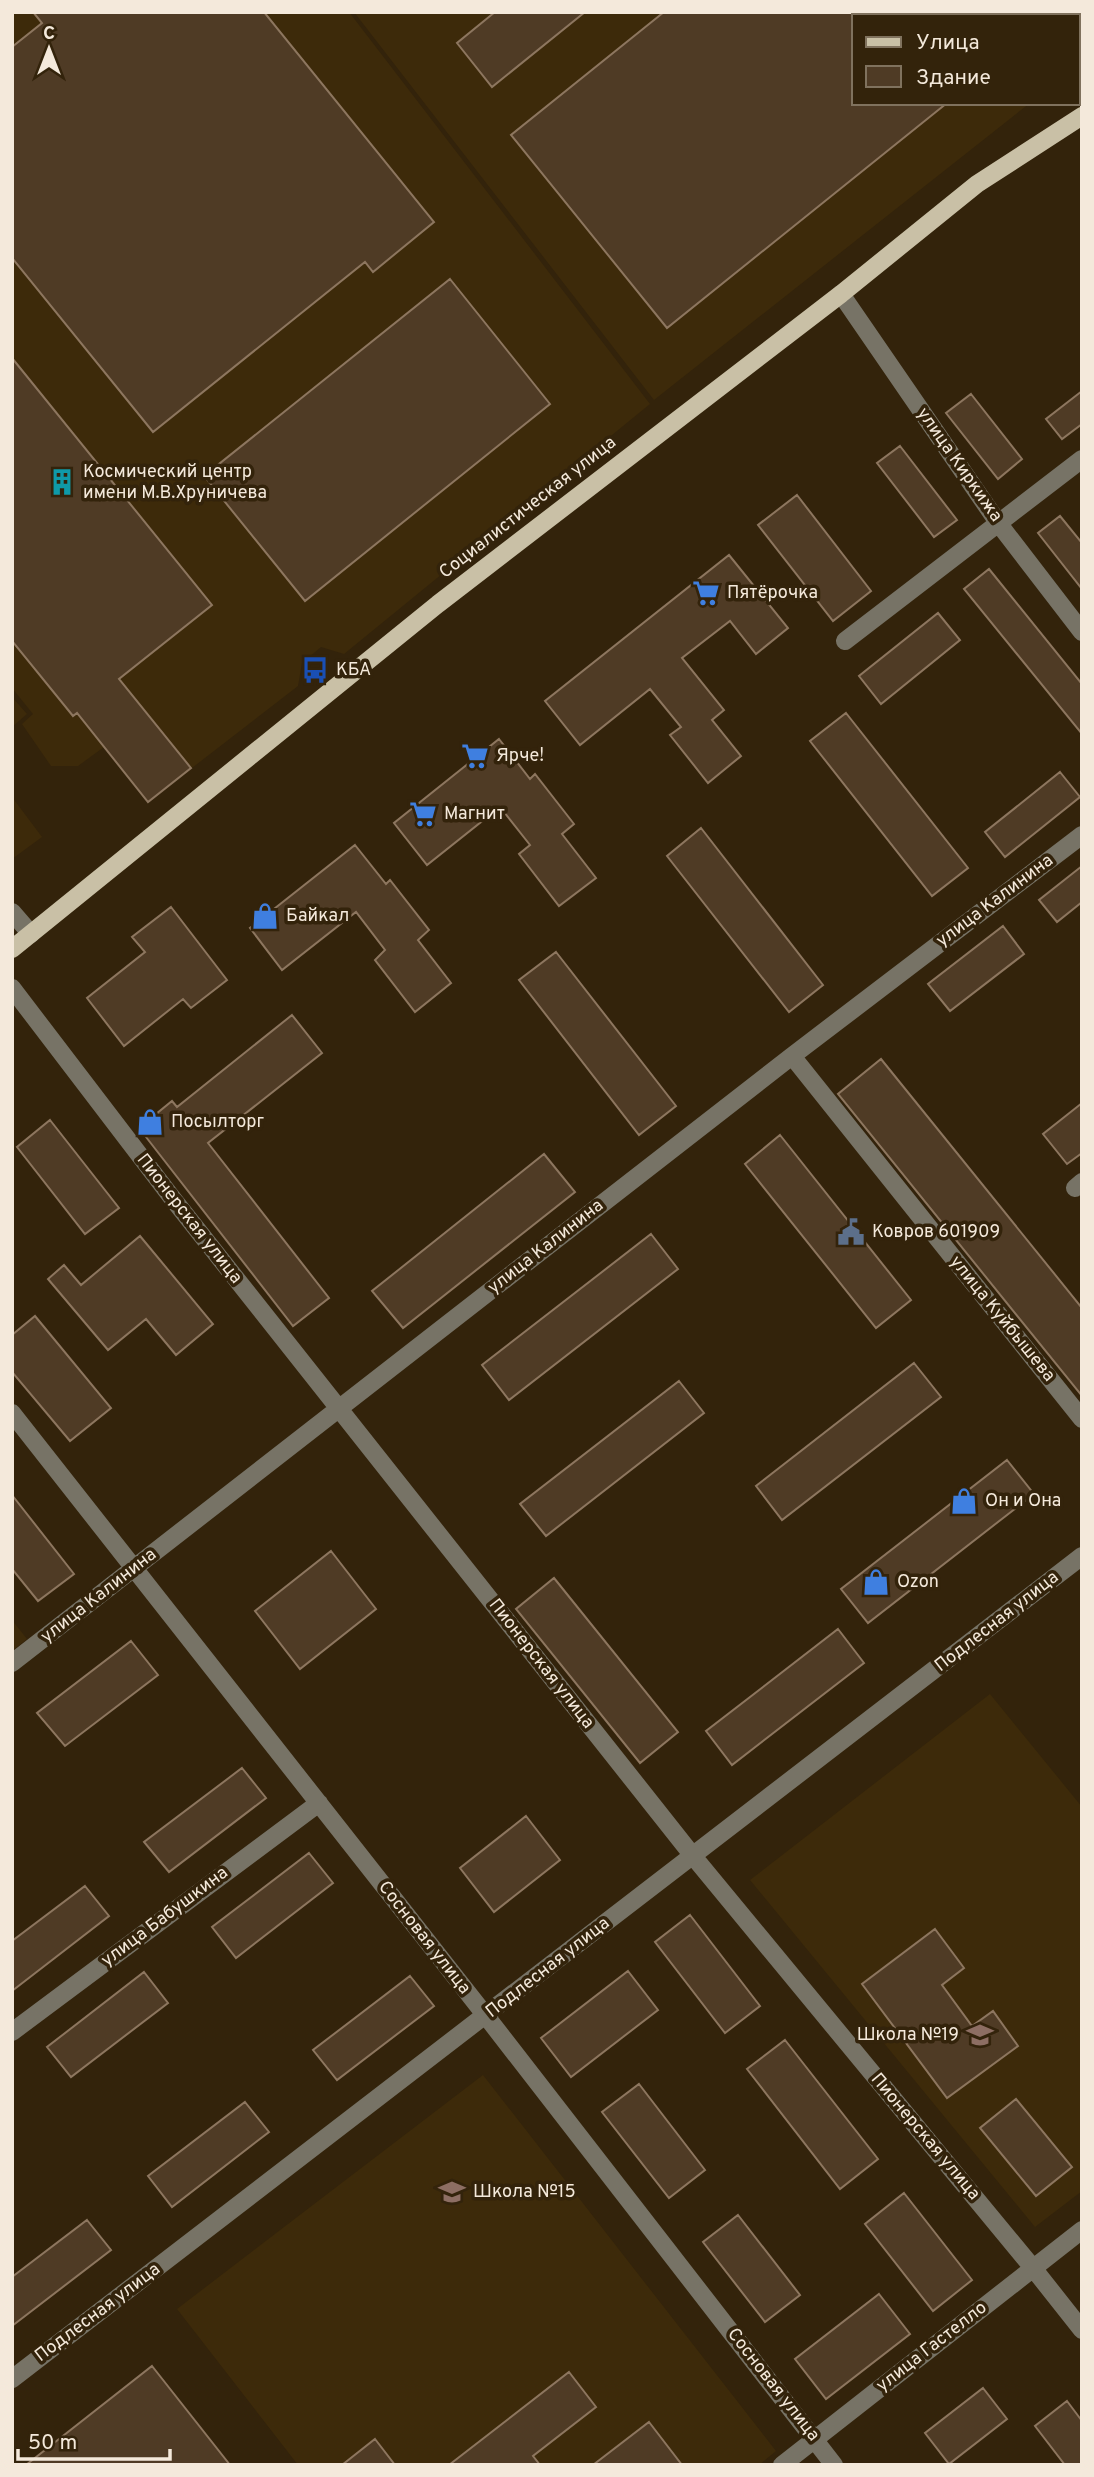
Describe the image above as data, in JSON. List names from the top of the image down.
{
  "streets": {
    "main road": ["Социалистическая улица"],
    "street": [
      "улица Киркижа",
      "улица Калинина",
      "Пионерская улица",
      "улица Куйбышева",
      "Подлесная улица",
      "улица Бабушкина",
      "Сосновая улица",
      "улица Гастелло"
    ]
  },
  "crossings": [
    ["улица Киркижа", "Социалистическая улица"],
    ["улица Калинина", "Пионерская улица"],
    ["улица Калинина", "улица Куйбышева"],
    ["улица Калинина", "Сосновая улица"],
    ["Пионерская улица", "Подлесная улица"],
    ["Пионерская улица", "улица Гастелло"],
    ["Подлесная улица", "Сосновая улица"],
    ["улица Бабушкина", "Сосновая улица"],
    ["Сосновая улица", "улица Гастелло"]
  ],
  "places": {
    "building": ["Космический центр имени М.В.Хруничева"],
    "supermarket": ["Пятёрочка", "Ярче!", "Магнит"],
    "bus stop": ["КБА"],
    "shop": [
      "Байкал",
      "Посылторг",
      "Он и Она",
      "Ozon"
    ],
    "public building": ["Ковров 601909"],
    "school or university": ["Школа №19", "Школа №15"]
  },
  "legend": ["Улица", "Здание"],
  "scale_bar": "50 m",
  "north": "top"
}
